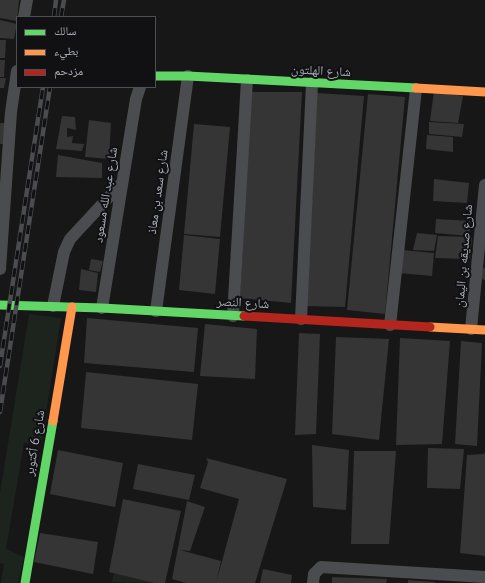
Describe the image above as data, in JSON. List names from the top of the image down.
{
  "streets": {
    "street": [
      "شارع الهلتون",
      "شارع سعد بن معاذ",
      "شارع عبد الله مسعود",
      "شارع صديقه بن اليمان",
      "شارع النصر",
      "شارع 6 أكتوبر"
    ]
  },
  "crossings": [
    ["شارع الهلتون", "شارع سعد بن معاذ"],
    ["شارع سعد بن معاذ", "شارع النصر"],
    ["شارع عبد الله مسعود", "شارع النصر"],
    ["شارع صديقه بن اليمان", "شارع النصر"],
    ["شارع النصر", "شارع 6 أكتوبر"]
  ],
  "legend": ["سالك", "بطيء", "مزدحم"]
}
